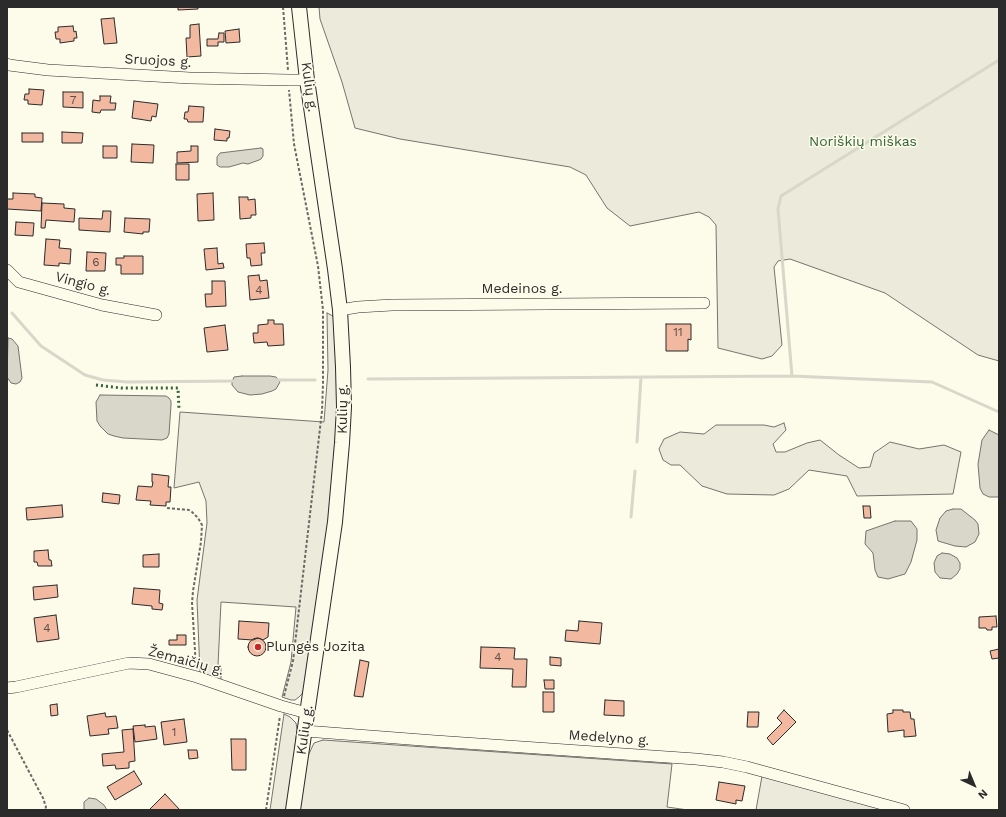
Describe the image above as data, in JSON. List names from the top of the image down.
{
  "streets": {
    "main road": ["Kulių g."],
    "street": [
      "Sruojos g.",
      "Vingio g.",
      "Medeinos g.",
      "Žemaičių g.",
      "Medelyno g."
    ]
  },
  "crossings": [
    ["Sruojos g.", "Kulių g."],
    ["Kulių g.", "Medeinos g."],
    ["Kulių g.", "Žemaičių g."],
    ["Kulių g.", "Medelyno g."]
  ],
  "parks": ["Noriškių miškas"],
  "places": ["Plungės Jozita"],
  "house_numbers": [
    "7",
    "6",
    "4",
    "11",
    "4",
    "4",
    "1"
  ],
  "north": "bottom right"
}
